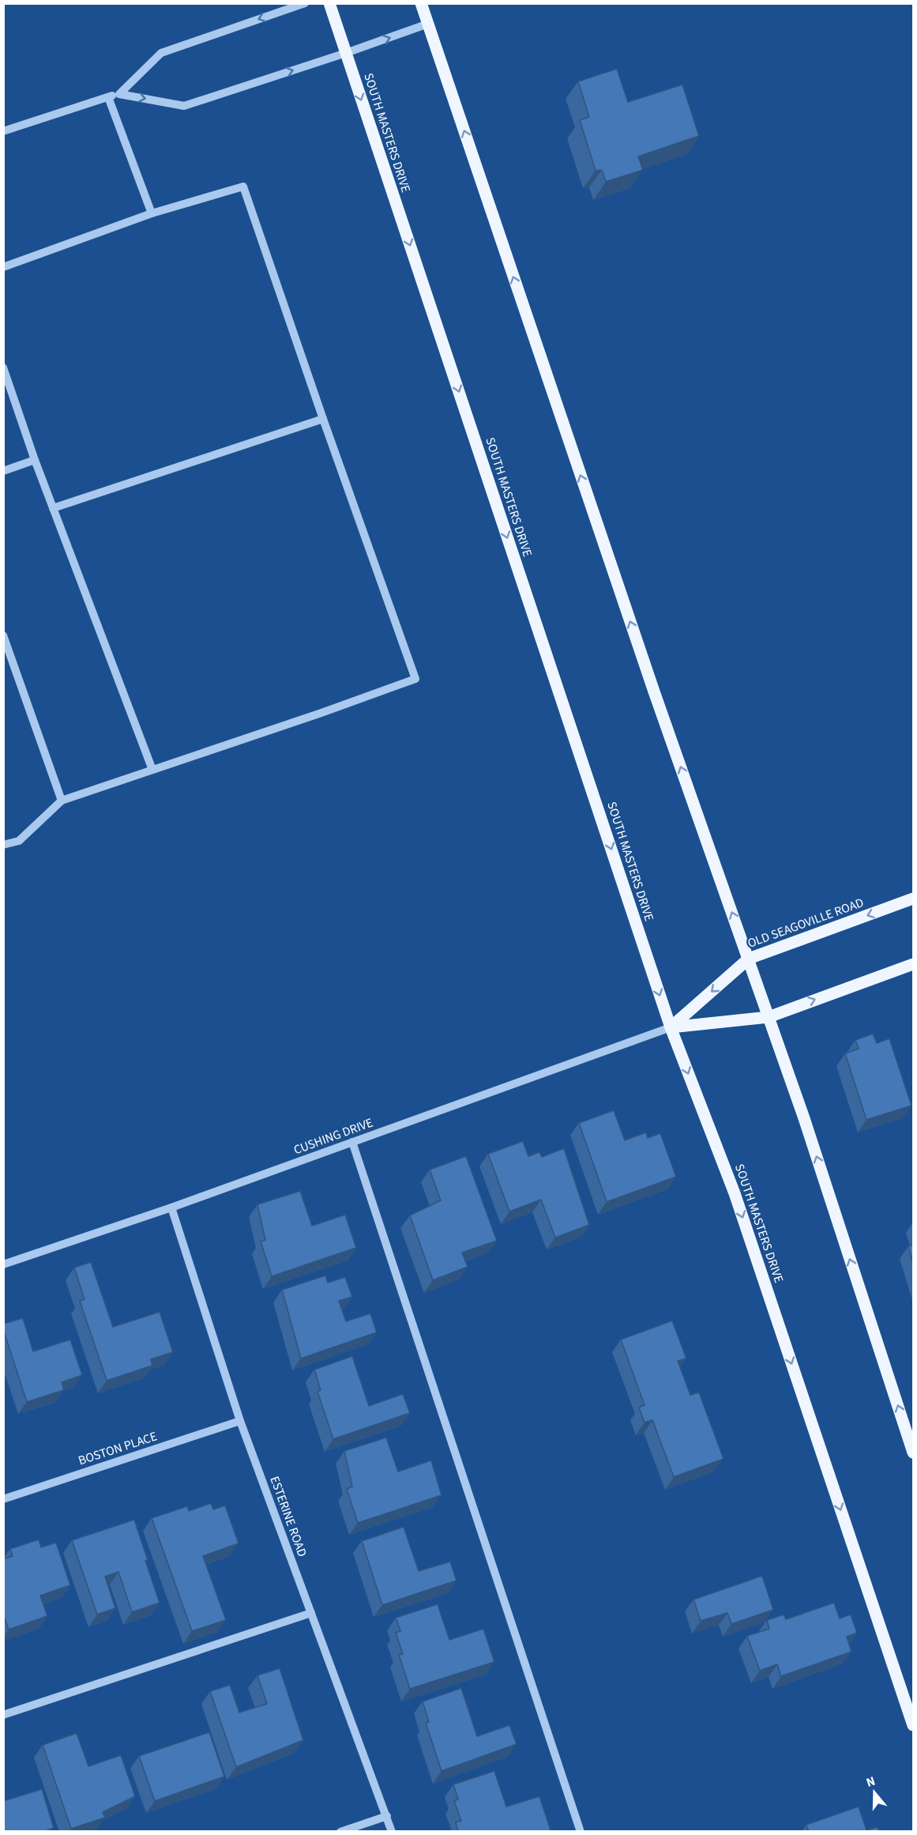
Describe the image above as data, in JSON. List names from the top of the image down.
{
  "streets": {
    "main road": ["SOUTH MASTERS DRIVE", "OLD SEAGOVILLE ROAD"],
    "street": ["CUSHING DRIVE", "BOSTON PLACE", "ESTERINE ROAD"]
  },
  "crossings": [
    ["SOUTH MASTERS DRIVE", "OLD SEAGOVILLE ROAD"],
    ["SOUTH MASTERS DRIVE", "CUSHING DRIVE"],
    ["OLD SEAGOVILLE ROAD", "CUSHING DRIVE"],
    ["CUSHING DRIVE", "ESTERINE ROAD"],
    ["BOSTON PLACE", "ESTERINE ROAD"]
  ],
  "north": "top"
}
